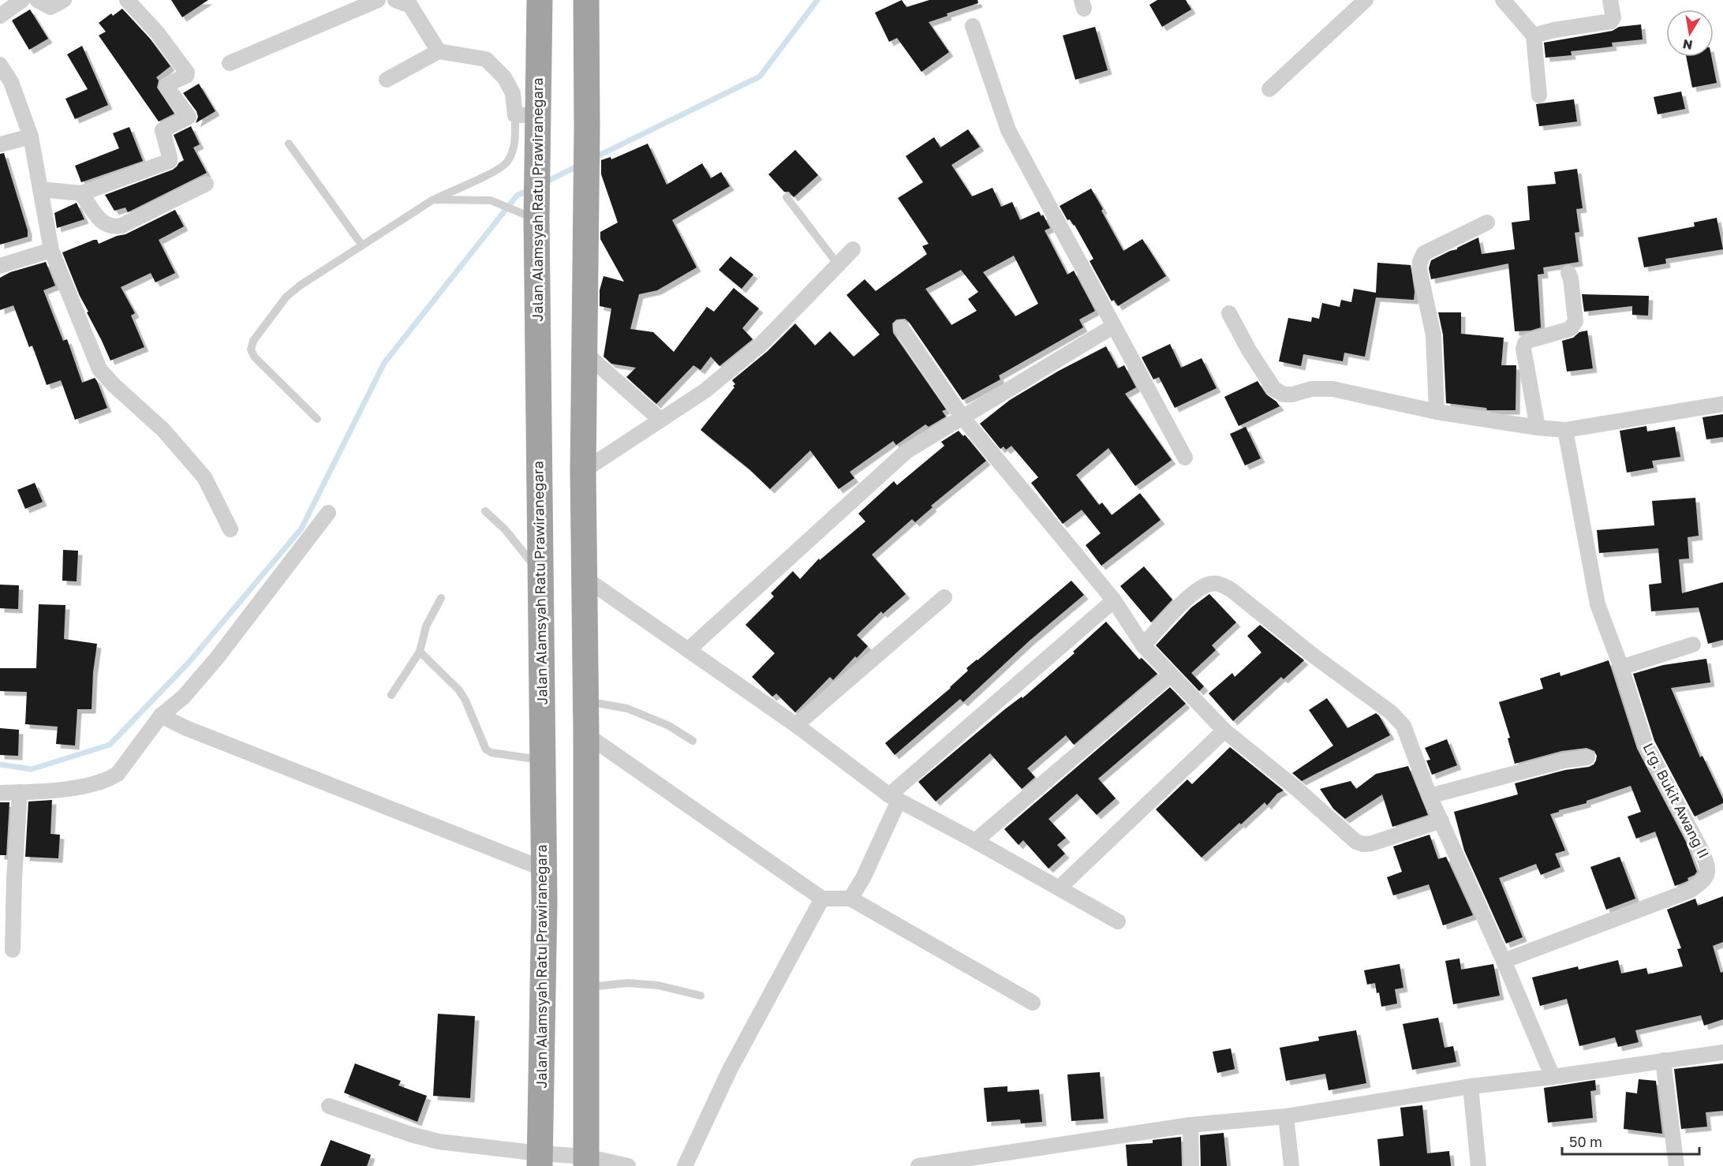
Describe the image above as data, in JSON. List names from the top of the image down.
{
  "streets": {
    "highway": ["Jalan Alamsyah Ratu Prawiranegara"],
    "street": ["Lrg. Bukit Awang II"]
  },
  "scale_bar": "50 m",
  "north": "bottom"
}
